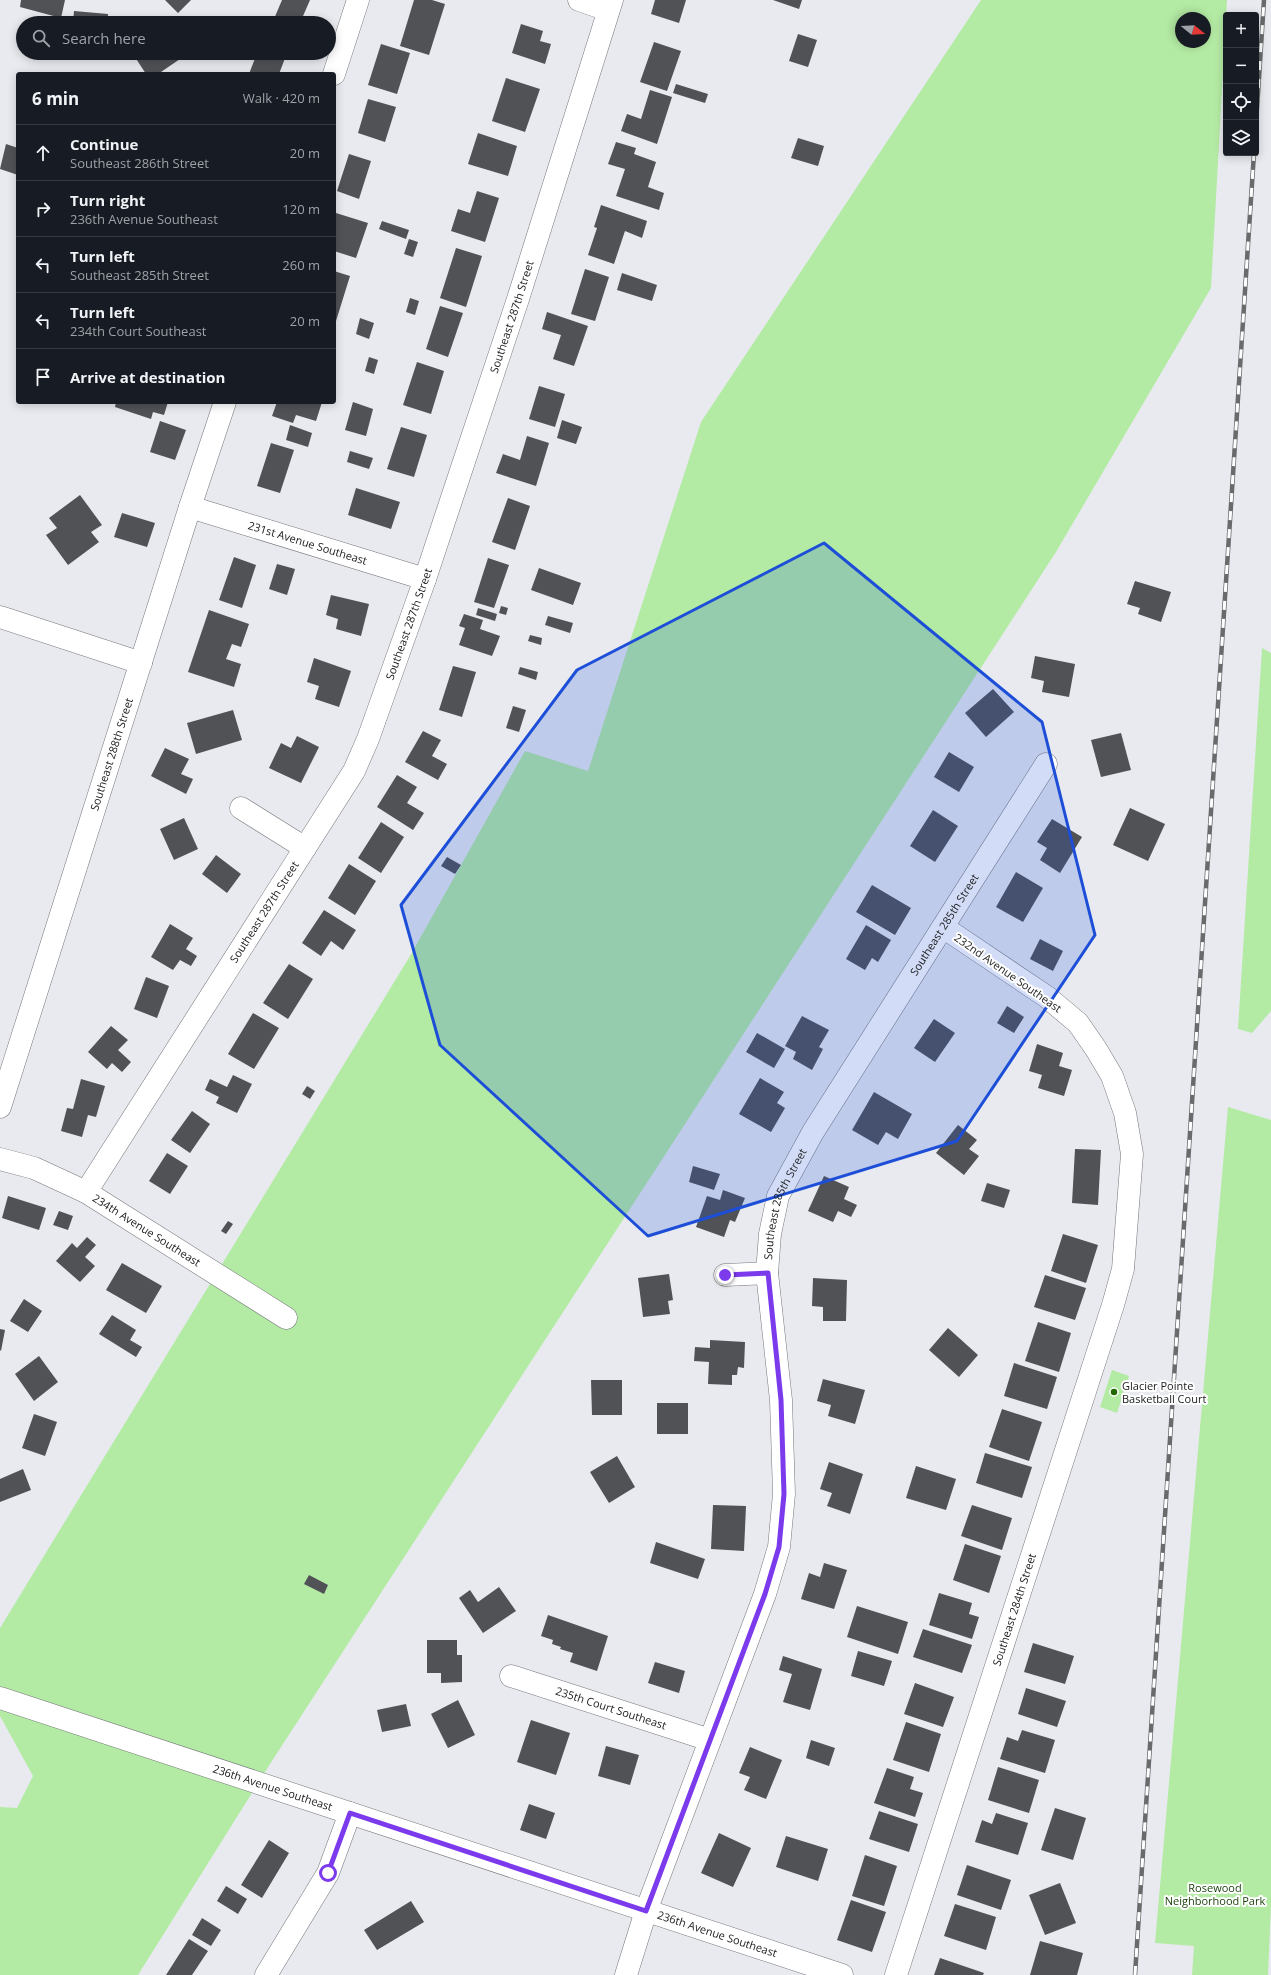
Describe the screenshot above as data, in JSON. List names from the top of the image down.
{
  "streets": {
    "street": [
      "Southeast 287th Street",
      "231st Avenue Southeast",
      "Southeast 288th Street",
      "Southeast 285th Street",
      "232nd Avenue Southeast",
      "234th Avenue Southeast",
      "Southeast 284th Street",
      "235th Court Southeast",
      "236th Avenue Southeast"
    ]
  },
  "crossings": [
    ["Southeast 287th Street", "231st Avenue Southeast"],
    ["Southeast 287th Street", "234th Avenue Southeast"],
    ["231st Avenue Southeast", "Southeast 288th Street"],
    ["Southeast 285th Street", "232nd Avenue Southeast"],
    ["Southeast 285th Street", "235th Court Southeast"],
    ["Southeast 285th Street", "236th Avenue Southeast"],
    ["232nd Avenue Southeast", "Southeast 284th Street"]
  ],
  "parks": ["Rosewood Neighborhood Park"],
  "places": ["Glacier Pointe Basketball Court"],
  "north": "right",
  "page": {
    "map_buttons": ["+", "−"],
    "search": "Search here",
    "heading": ["6 min", "Walk · 420 m"],
    "list": [
      ["Continue", "Southeast 286th Street", "20 m"],
      ["Turn right", "236th Avenue Southeast", "120 m"],
      ["Turn left", "Southeast 285th Street", "260 m"],
      ["Turn left", "234th Court Southeast", "20 m"],
      "Arrive at destination"
    ]
  }
}
